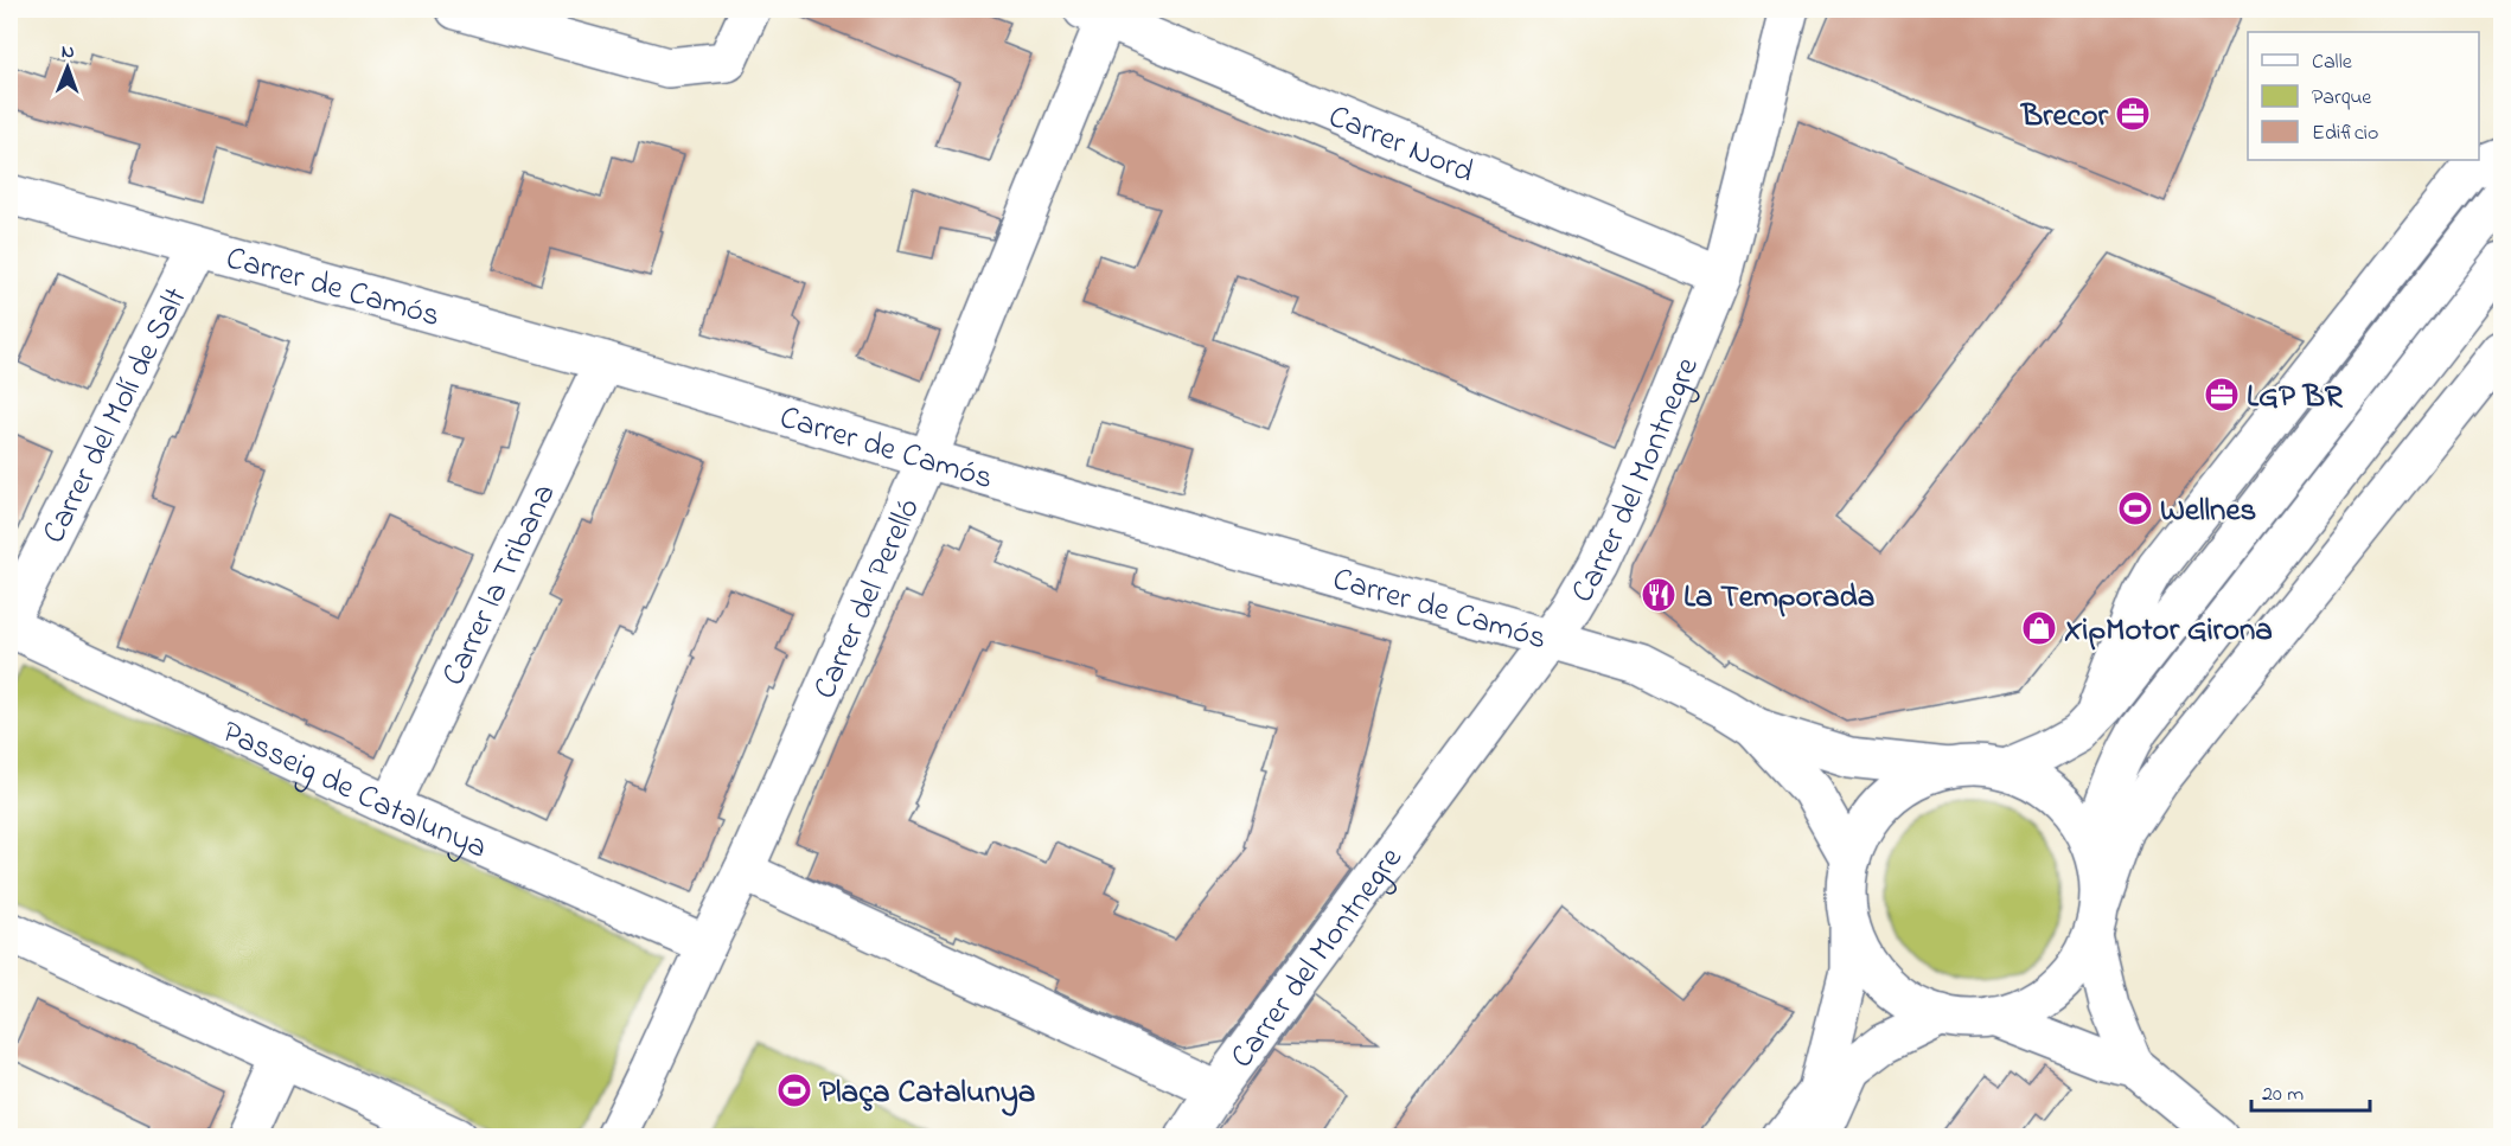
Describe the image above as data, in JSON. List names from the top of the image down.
{
  "streets": {
    "street": [
      "Carrer Nord",
      "Carrer de Camós",
      "Carrer del Molí de Salt",
      "Carrer del Montnegre",
      "Carrer la Tribana",
      "Carrer del Perelló",
      "Passeig de Catalunya"
    ]
  },
  "crossings": [
    ["Carrer Nord", "Carrer del Montnegre"],
    ["Carrer Nord", "Carrer del Perelló"],
    ["Carrer de Camós", "Carrer del Molí de Salt"],
    ["Carrer de Camós", "Carrer del Montnegre"],
    ["Carrer de Camós", "Carrer la Tribana"],
    ["Carrer de Camós", "Carrer del Perelló"],
    ["Carrer la Tribana", "Passeig de Catalunya"],
    ["Carrer del Perelló", "Passeig de Catalunya"]
  ],
  "places": {
    "office": ["Brecor", "LGP BR"],
    "sports": ["Wellnes", "Plaça Catalunya"],
    "restaurant": ["La Temporada"],
    "shop": ["XipMotor Girona"]
  },
  "legend": ["Calle", "Parque", "Edificio"],
  "scale_bar": "20 m",
  "north": "top"
}
